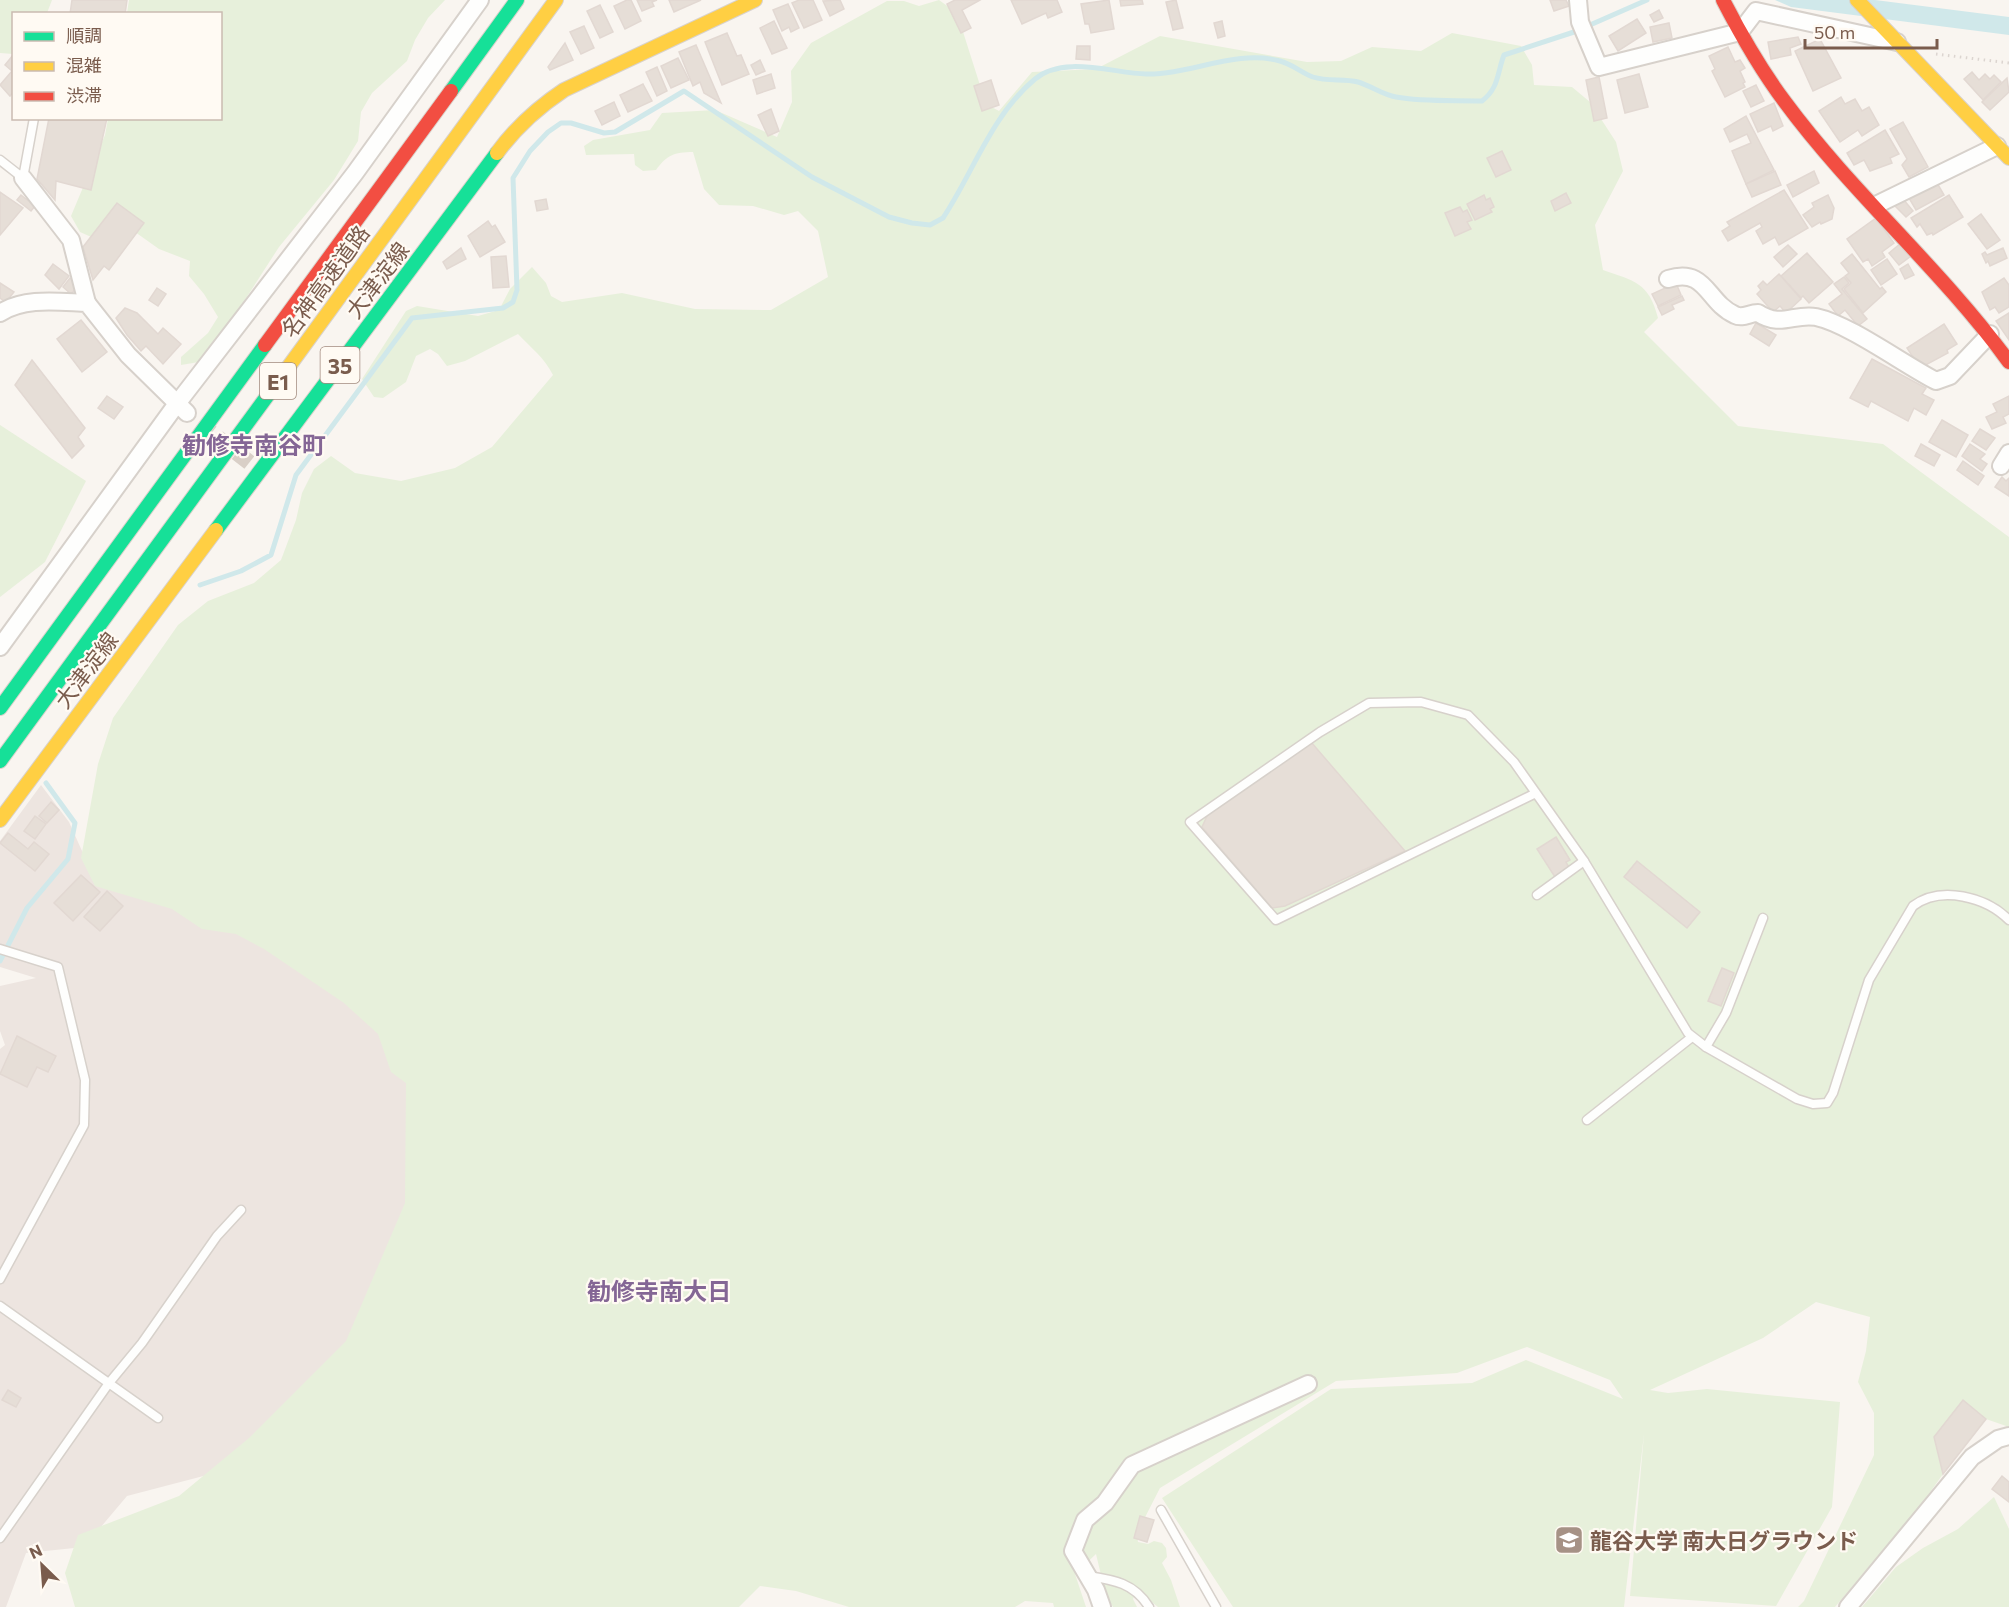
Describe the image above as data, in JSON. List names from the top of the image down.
{
  "streets": {
    "main road": [
      "大津淀線",
      "名神高速道路",
      "35",
      "E1"
    ]
  },
  "districts": ["勧修寺南谷町", "勧修寺南大日"],
  "places": {
    "school or university": ["龍谷大学 南大日グラウンド"]
  },
  "legend": ["順調", "混雑", "渋滞"],
  "scale_bar": "50 m",
  "north": "top left"
}
